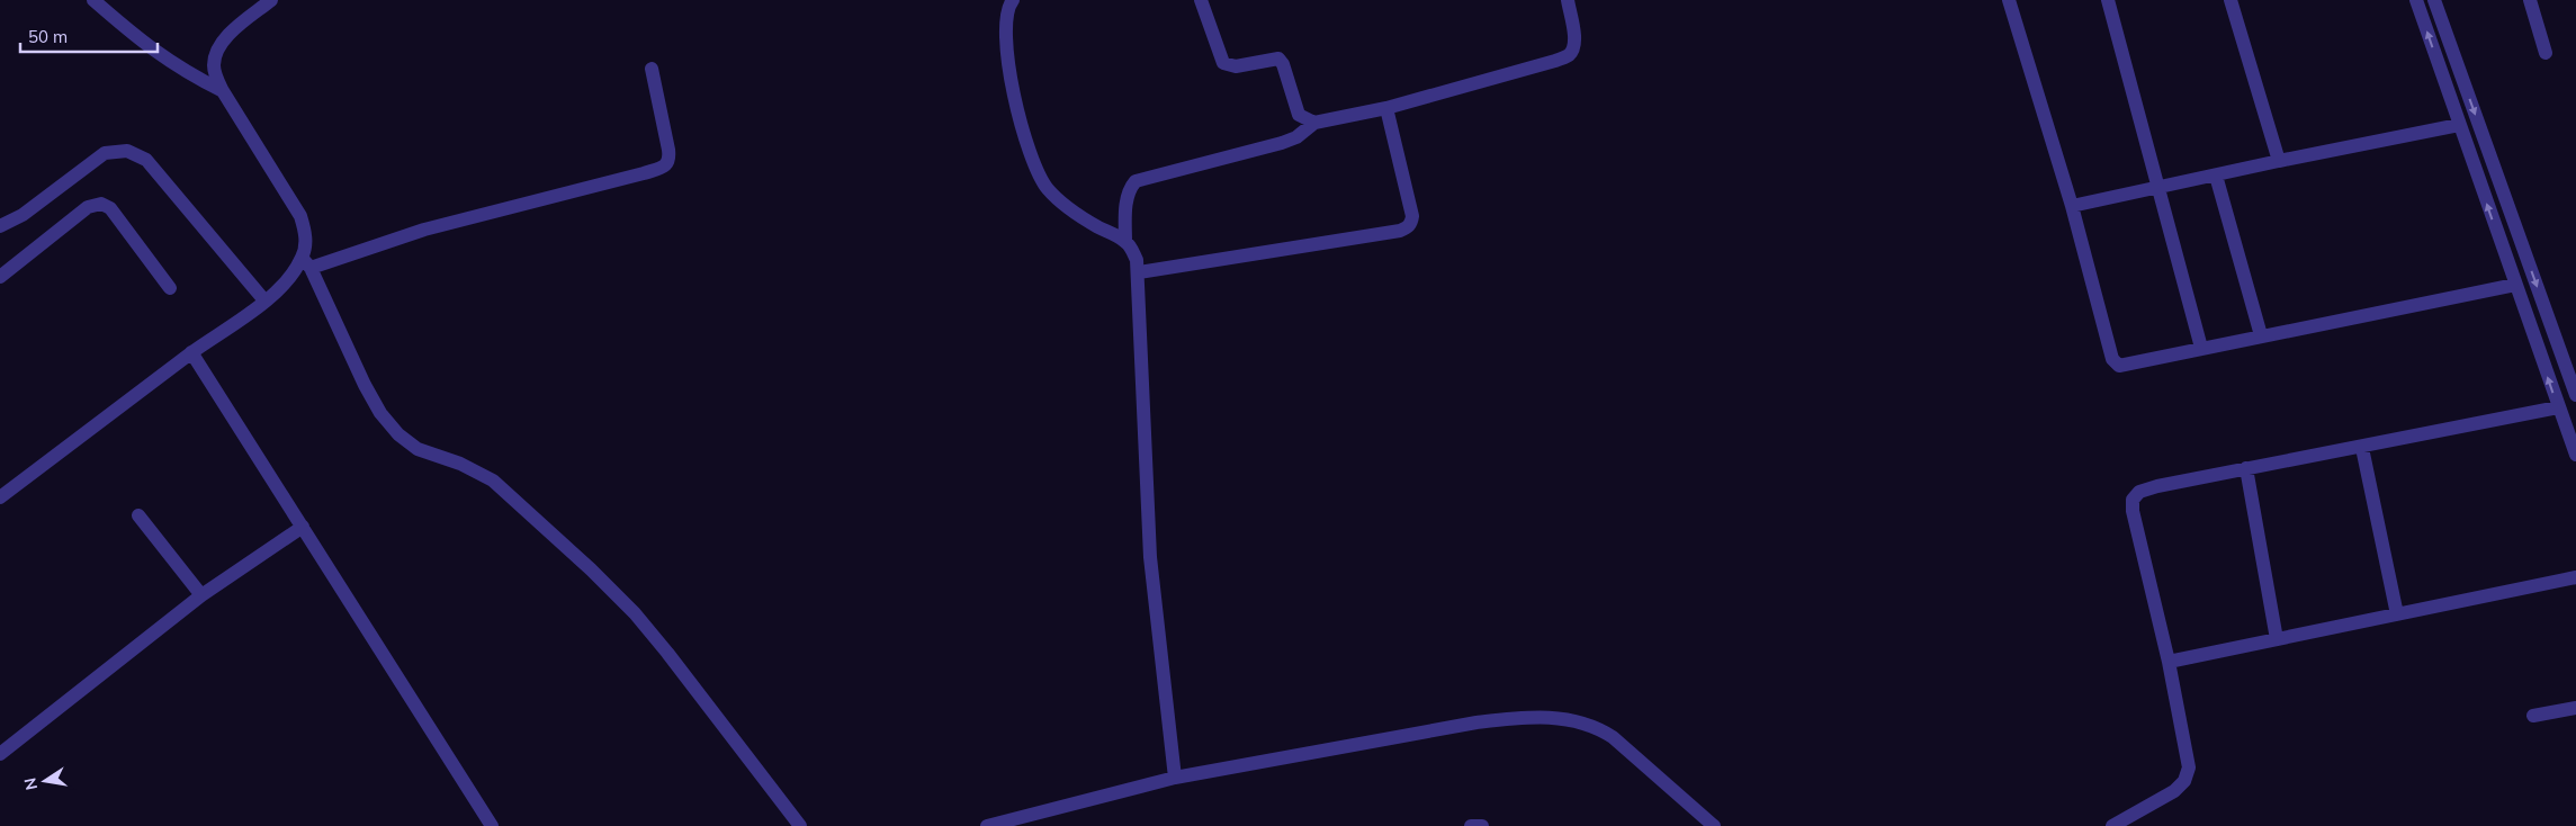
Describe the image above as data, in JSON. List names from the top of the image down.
{
  "scale_bar": "50 m",
  "north": "left"
}
